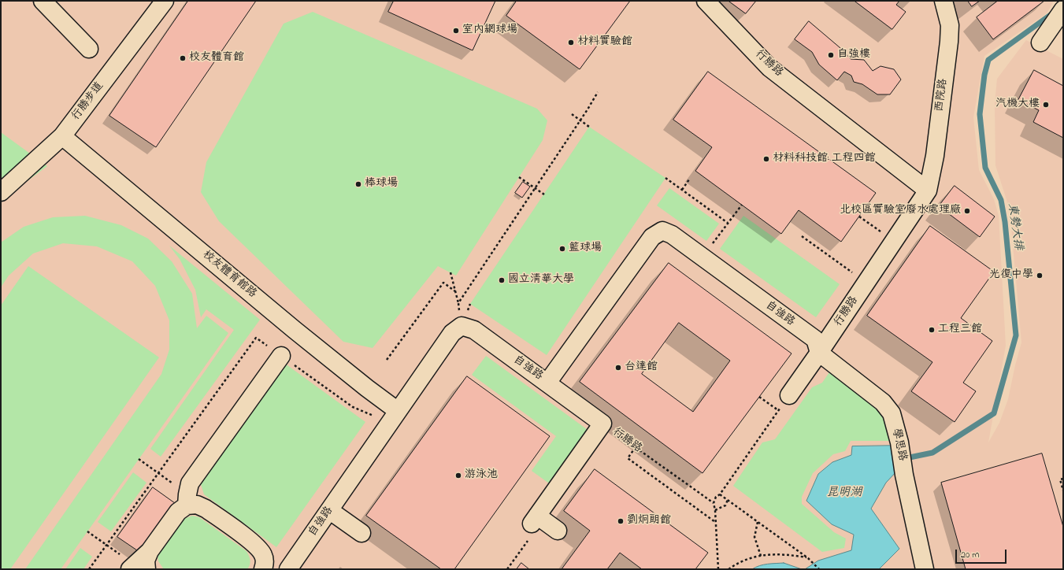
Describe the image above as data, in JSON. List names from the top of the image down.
{
  "streets": {
    "lane": [
      "行勝路",
      "西院路",
      "行勝步道",
      "校友體育館路",
      "自強路",
      "學思路"
    ]
  },
  "crossings": [
    ["行勝路", "西院路"],
    ["行勝路", "自強路"],
    ["行勝路", "學思路"],
    ["行勝步道", "校友體育館路"],
    ["校友體育館路", "自強路"],
    ["自強路", "學思路"]
  ],
  "water": ["東勢大排", "昆明湖"],
  "places": [
    "室內網球場",
    "材料實驗館",
    "自強樓",
    "校友體育館",
    "汽機大樓",
    "材料科技館: 工程四館",
    "棒球場",
    "北校區實驗室廢水處理廠",
    "籃球場",
    "光復中學",
    "國立清華大學",
    "工程三館",
    "台達館",
    "游泳池",
    "劉炯朗館"
  ],
  "scale_bar": "20 m"
}
